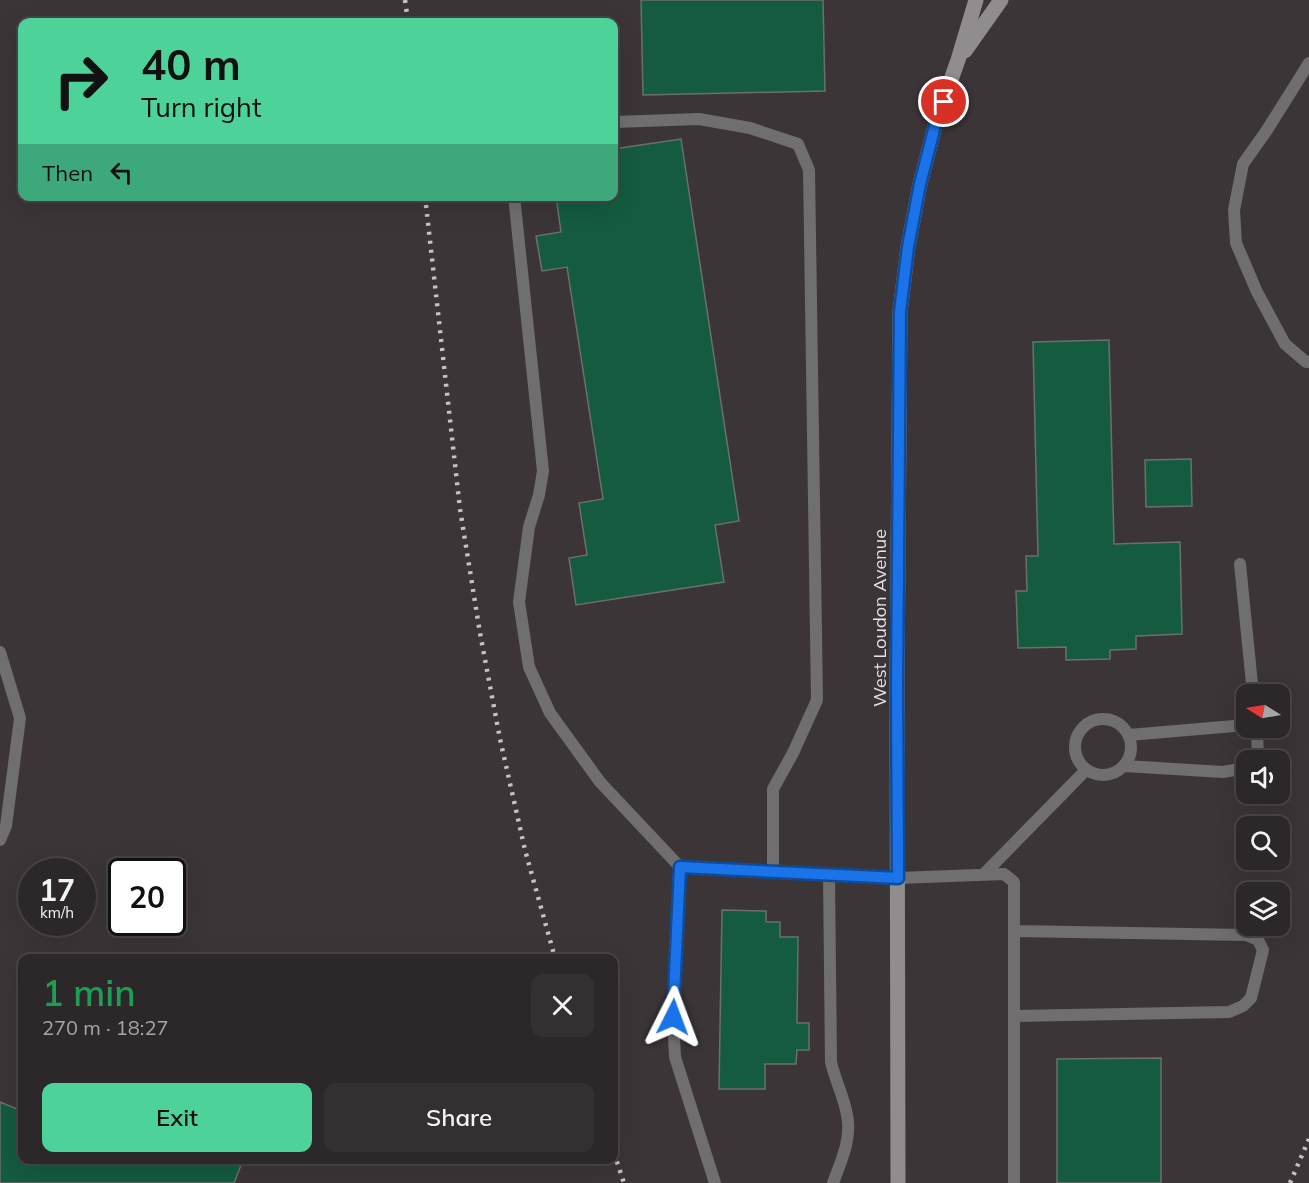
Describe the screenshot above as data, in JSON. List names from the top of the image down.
{
  "streets": {
    "main road": ["West Loudon Avenue"]
  },
  "north": "left",
  "page": {
    "turn": ["40 m", "Turn right"],
    "then": "Then",
    "speed": "17 km/h",
    "limit": "20",
    "heading": ["1 min", "270 m · 18:27"],
    "buttons": ["Exit", "Share"]
  }
}
